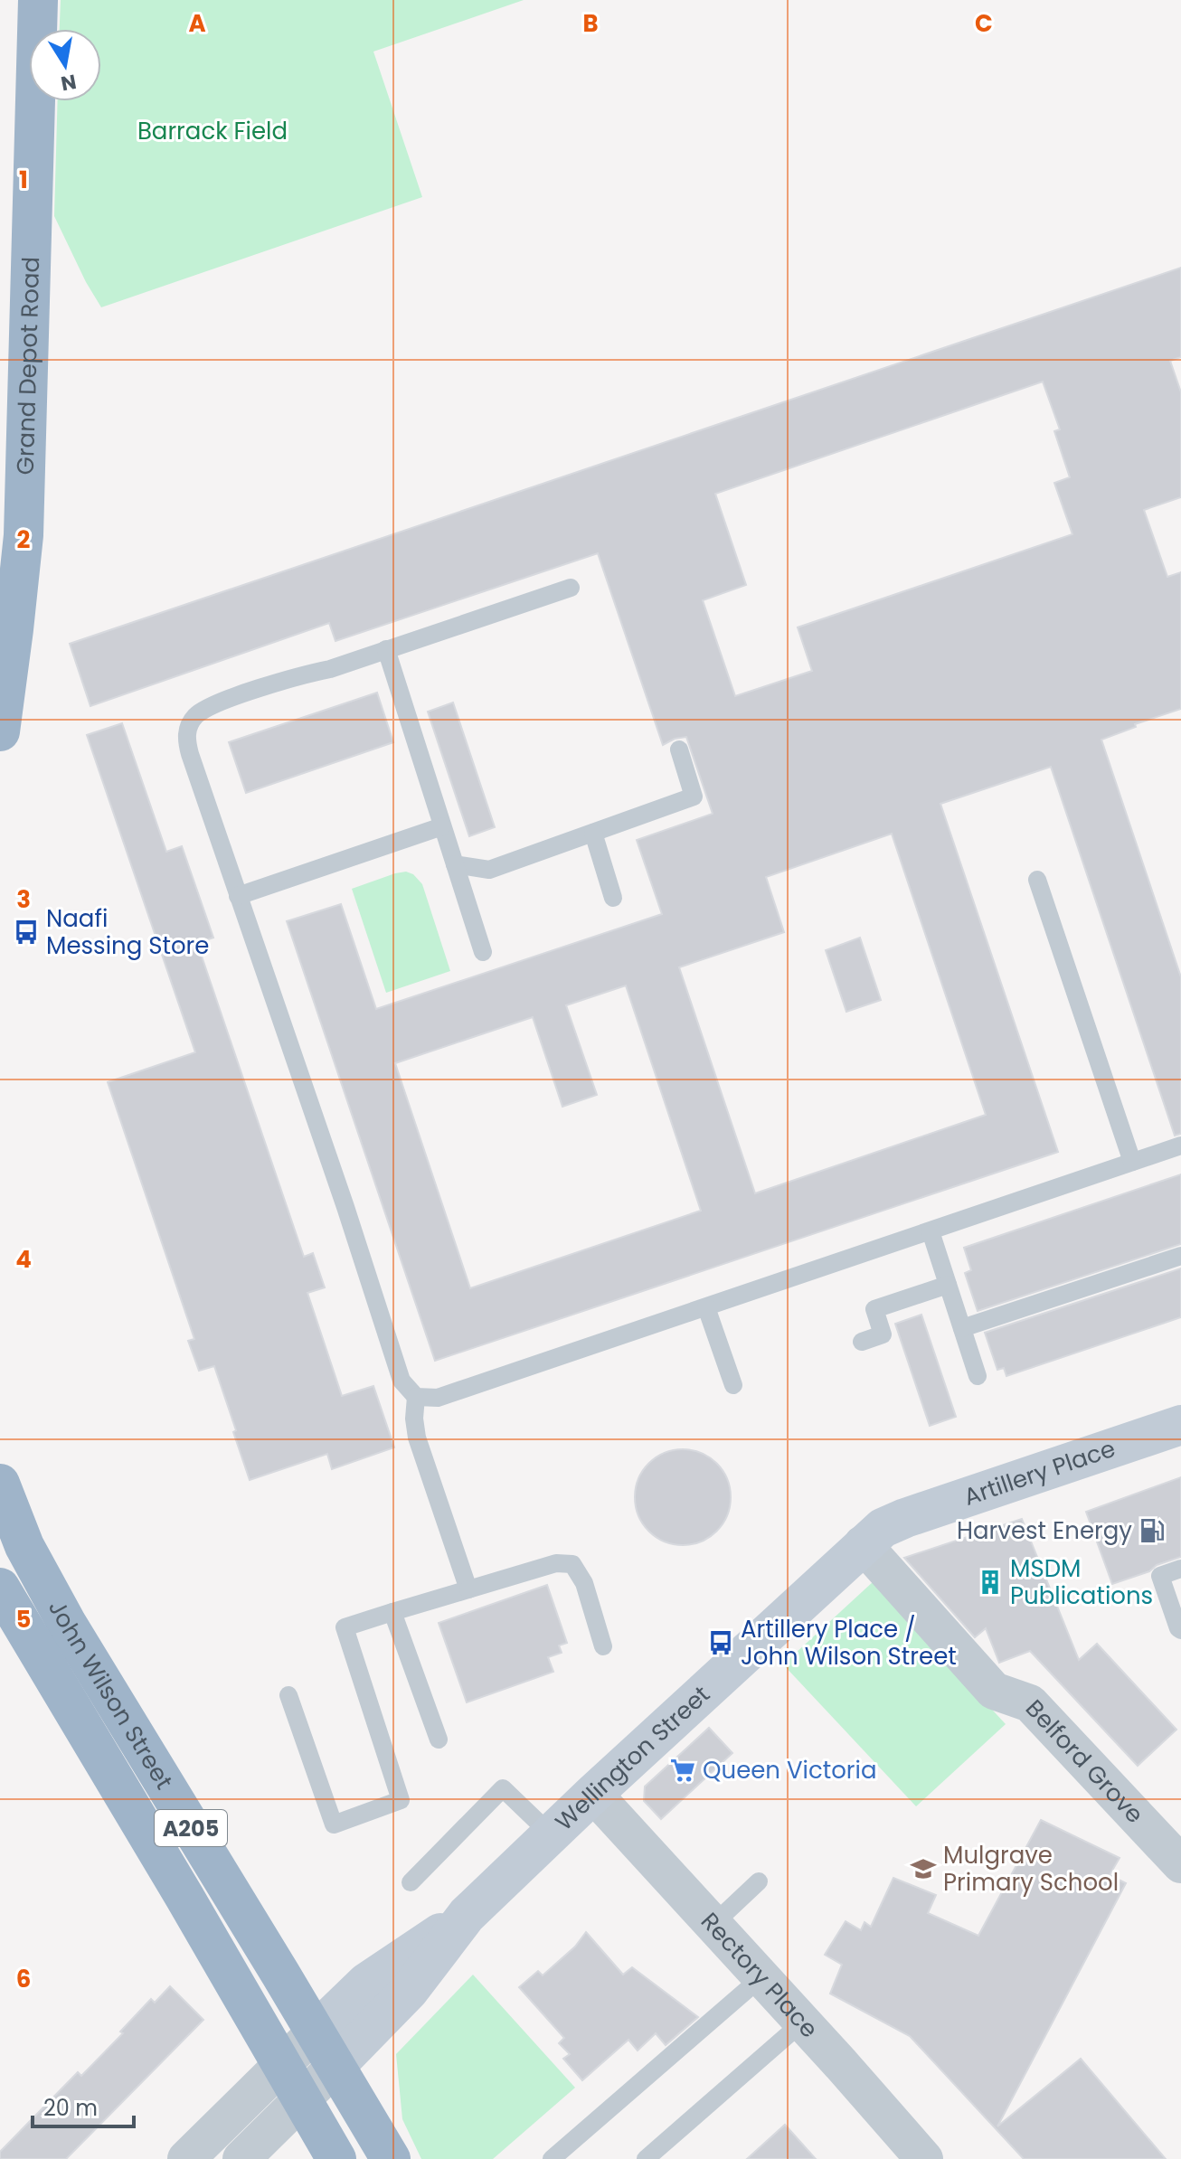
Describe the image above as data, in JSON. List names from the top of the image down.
{
  "streets": {
    "highway": ["Grand Depot Road", "John Wilson Street", "A205"],
    "main road": ["Artillery Place", "Wellington Street"],
    "street": ["Belford Grove", "Rectory Place"]
  },
  "crossings": [
    ["Artillery Place", "Wellington Street"],
    ["Artillery Place", "Belford Grove"],
    ["John Wilson Street", "Wellington Street"],
    ["Wellington Street", "Belford Grove"],
    ["Wellington Street", "Rectory Place"]
  ],
  "parks": ["Barrack Field"],
  "places": {
    "bus stop": ["Naafi Messing Store", "Artillery Place / John Wilson Street"],
    "fuel station": ["Harvest Energy"],
    "building": ["MSDM Publications"],
    "supermarket": ["Queen Victoria"],
    "school or university": ["Mulgrave Primary School"]
  },
  "scale_bar": "20 m",
  "north": "bottom",
  "grid": {
    "columns": ["A", "B", "C"],
    "rows": [
      "1",
      "2",
      "3",
      "4",
      "5",
      "6"
    ]
  }
}
